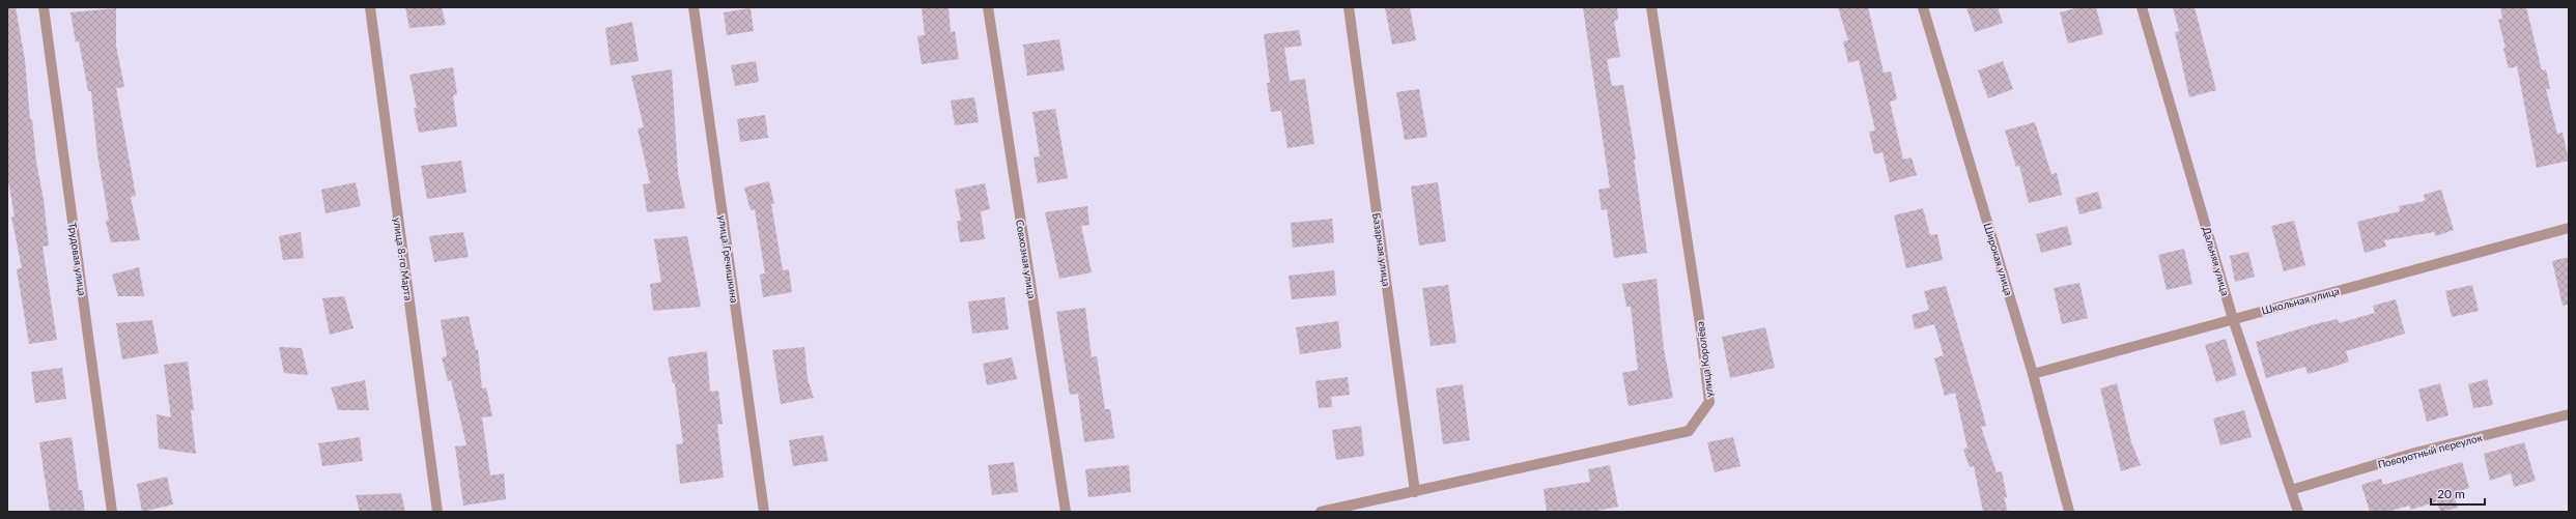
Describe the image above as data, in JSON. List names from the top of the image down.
{
  "streets": {
    "street": [
      "Базарная улица",
      "Трудовая улица",
      "улица 8-го Марта",
      "улица Гречишкина",
      "Совхозная улица",
      "Широкая улица",
      "Дальняя улица",
      "Школьная улица",
      "улица Королёва",
      "Поворотный переулок"
    ]
  },
  "crossings": [
    ["Базарная улица", "улица Королёва"],
    ["Широкая улица", "Школьная улица"],
    ["Дальняя улица", "Школьная улица"],
    ["Дальняя улица", "Поворотный переулок"]
  ],
  "scale_bar": "20 m"
}
